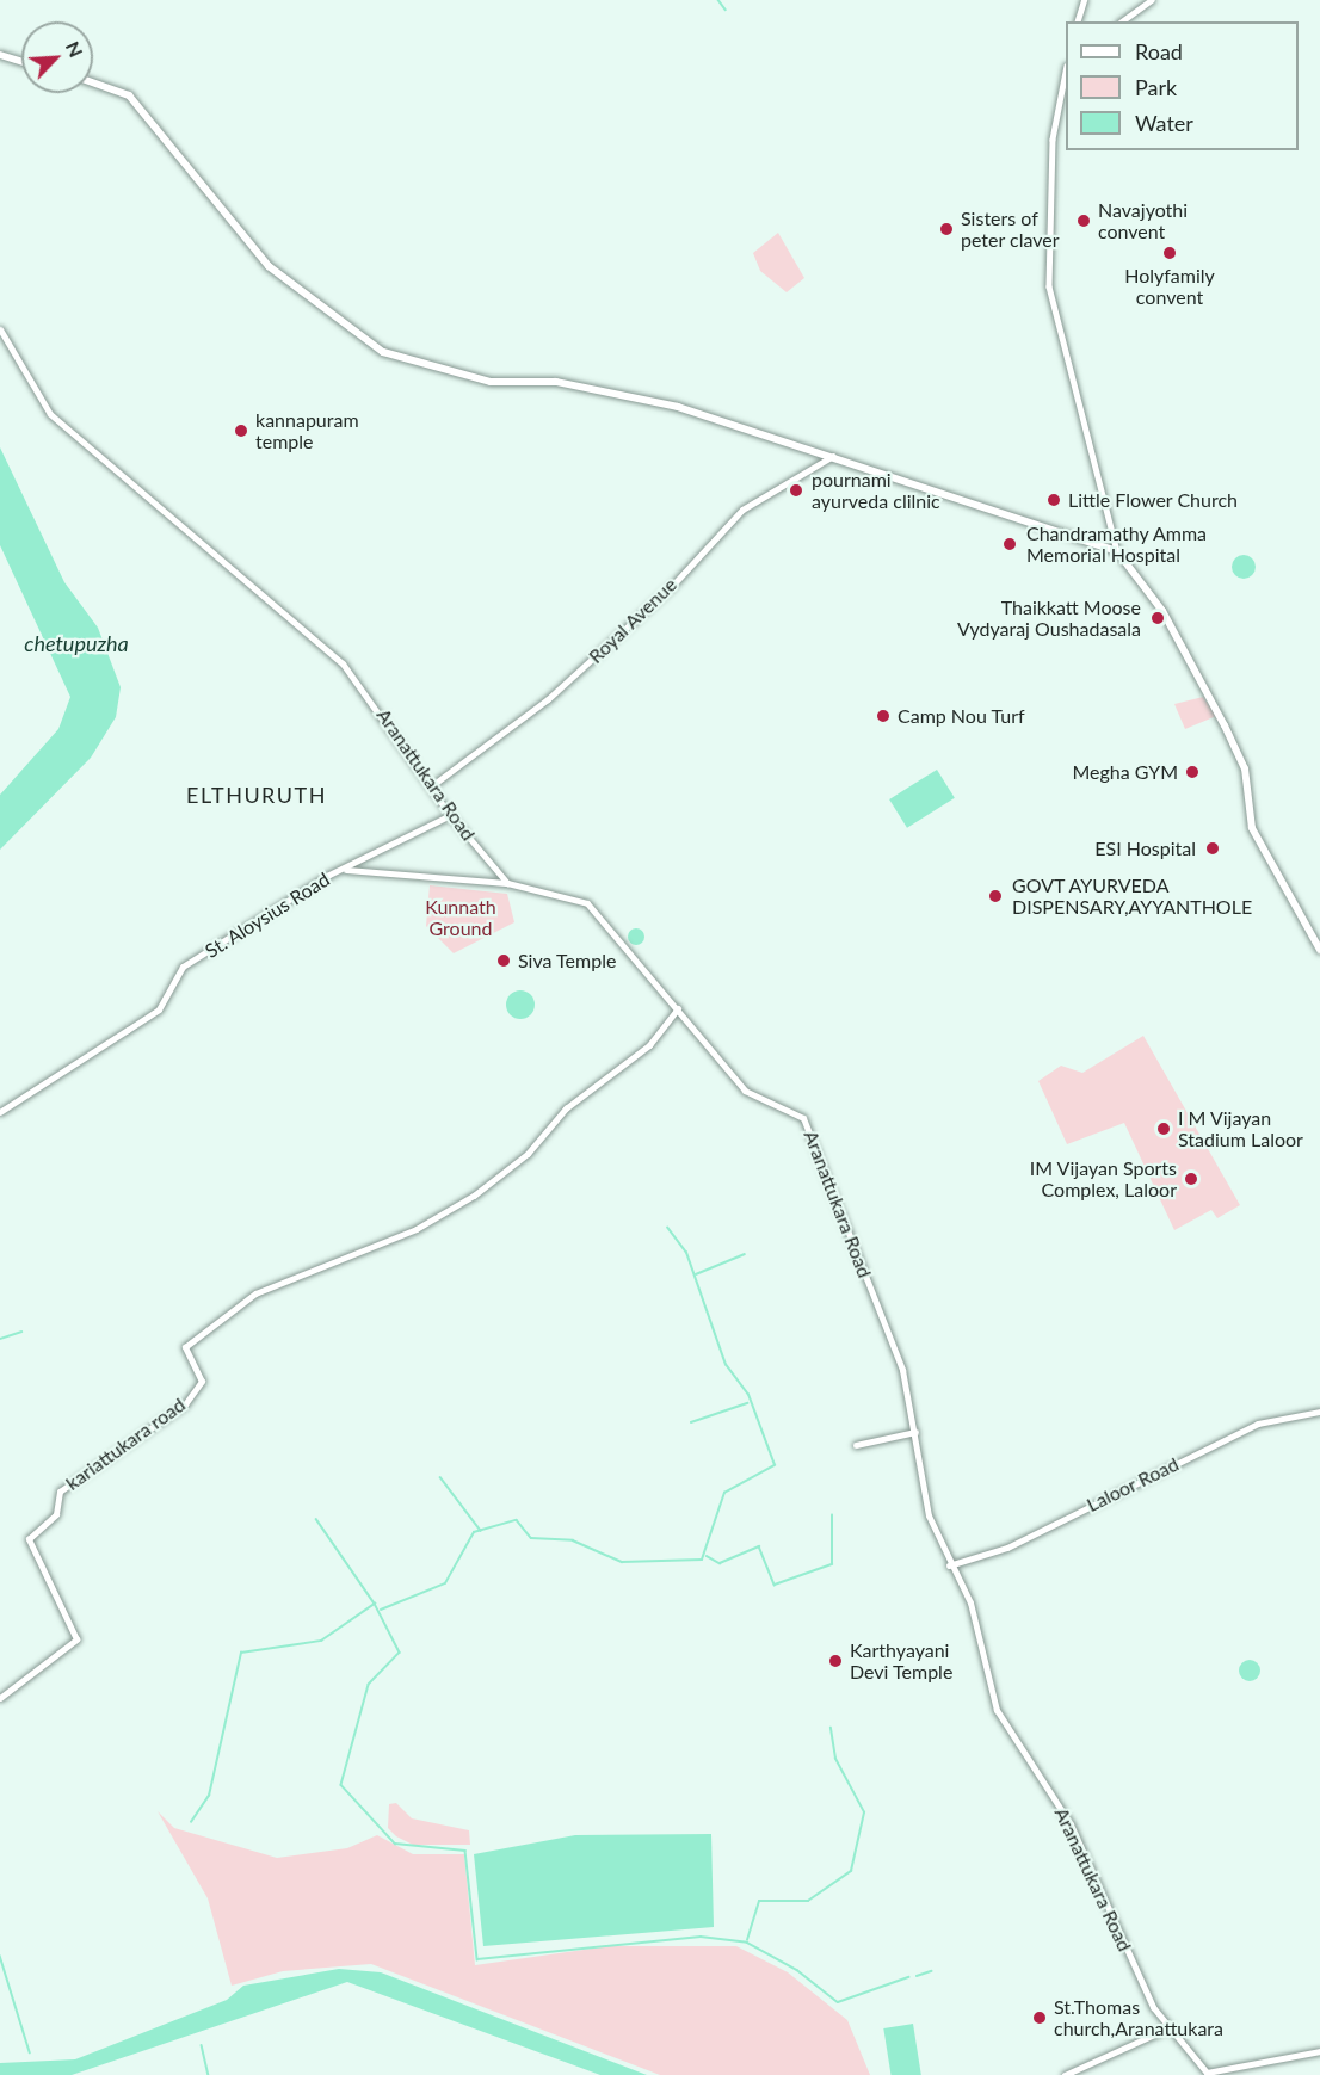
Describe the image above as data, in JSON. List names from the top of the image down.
{
  "streets": {
    "main road": ["Royal Avenue", "Aranattukara Road", "St. Aloysius Road"],
    "street": ["kariattukara road", "Laloor Road"]
  },
  "crossings": [
    ["Royal Avenue", "Aranattukara Road"],
    ["Aranattukara Road", "St. Aloysius Road"],
    ["Aranattukara Road", "kariattukara road"],
    ["Aranattukara Road", "Laloor Road"]
  ],
  "districts": ["ELTHURUTH"],
  "water": ["chetupuzha"],
  "parks": ["Kunnath Ground"],
  "places": [
    "Navajyothi convent",
    "Sisters of peter claver",
    "Holyfamily convent",
    "kannapuram temple",
    "pournami ayurveda clilnic",
    "Little Flower Church",
    "Chandramathy Amma Memorial Hospital",
    "Thaikkatt Moose Vydyaraj Oushadasala",
    "Camp Nou Turf",
    "Megha GYM",
    "ESI Hospital",
    "GOVT AYURVEDA DISPENSARY,AYYANTHOLE",
    "Siva Temple",
    "I M Vijayan Stadium Laloor",
    "IM Vijayan Sports Complex, Laloor",
    "Karthyayani Devi Temple",
    "St.Thomas church,Aranattukara"
  ],
  "legend": ["Road", "Park", "Water"],
  "north": "top right"
}
